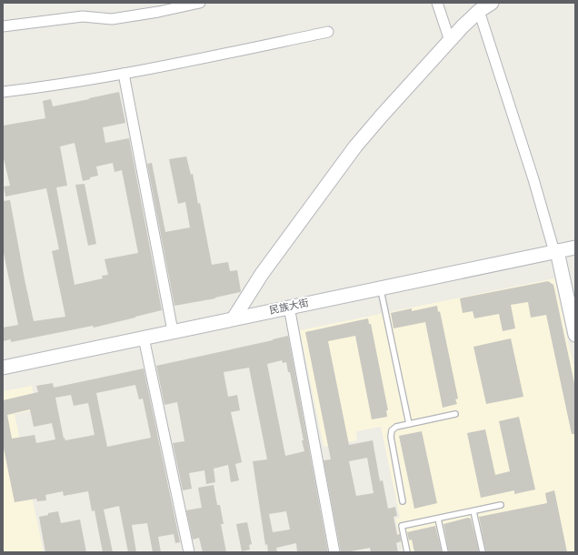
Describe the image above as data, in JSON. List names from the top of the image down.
{
  "streets": {
    "main road": ["民族大街"]
  }
}
